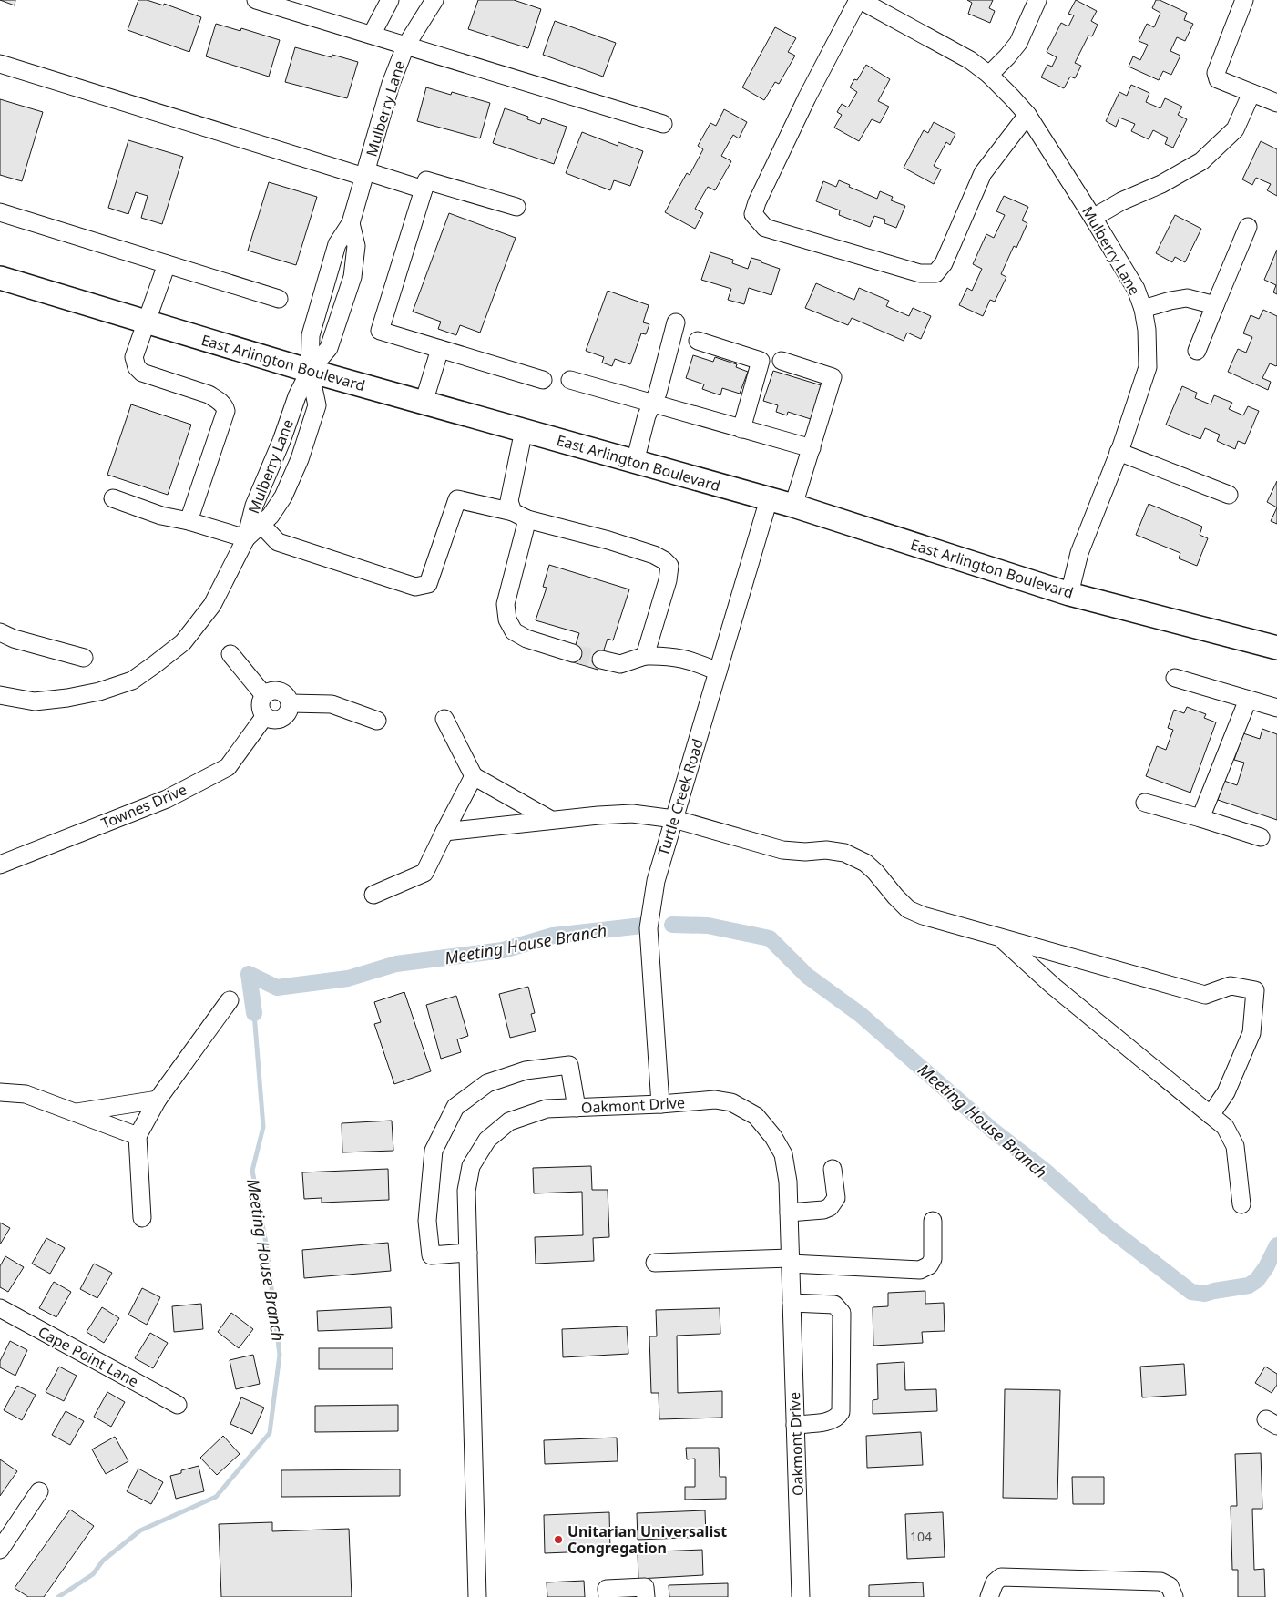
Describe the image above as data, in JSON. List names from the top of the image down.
{
  "streets": {
    "main road": ["East Arlington Boulevard"],
    "street": [
      "Mulberry Lane",
      "Turtle Creek Road",
      "Townes Drive",
      "Oakmont Drive",
      "Cape Point Lane"
    ]
  },
  "crossings": [
    ["Mulberry Lane", "East Arlington Boulevard"],
    ["East Arlington Boulevard", "Turtle Creek Road"],
    ["Turtle Creek Road", "Oakmont Drive"]
  ],
  "water": ["Meeting House Branch"],
  "places": ["Unitarian Universalist Congregation"],
  "house_numbers": ["104"]
}
